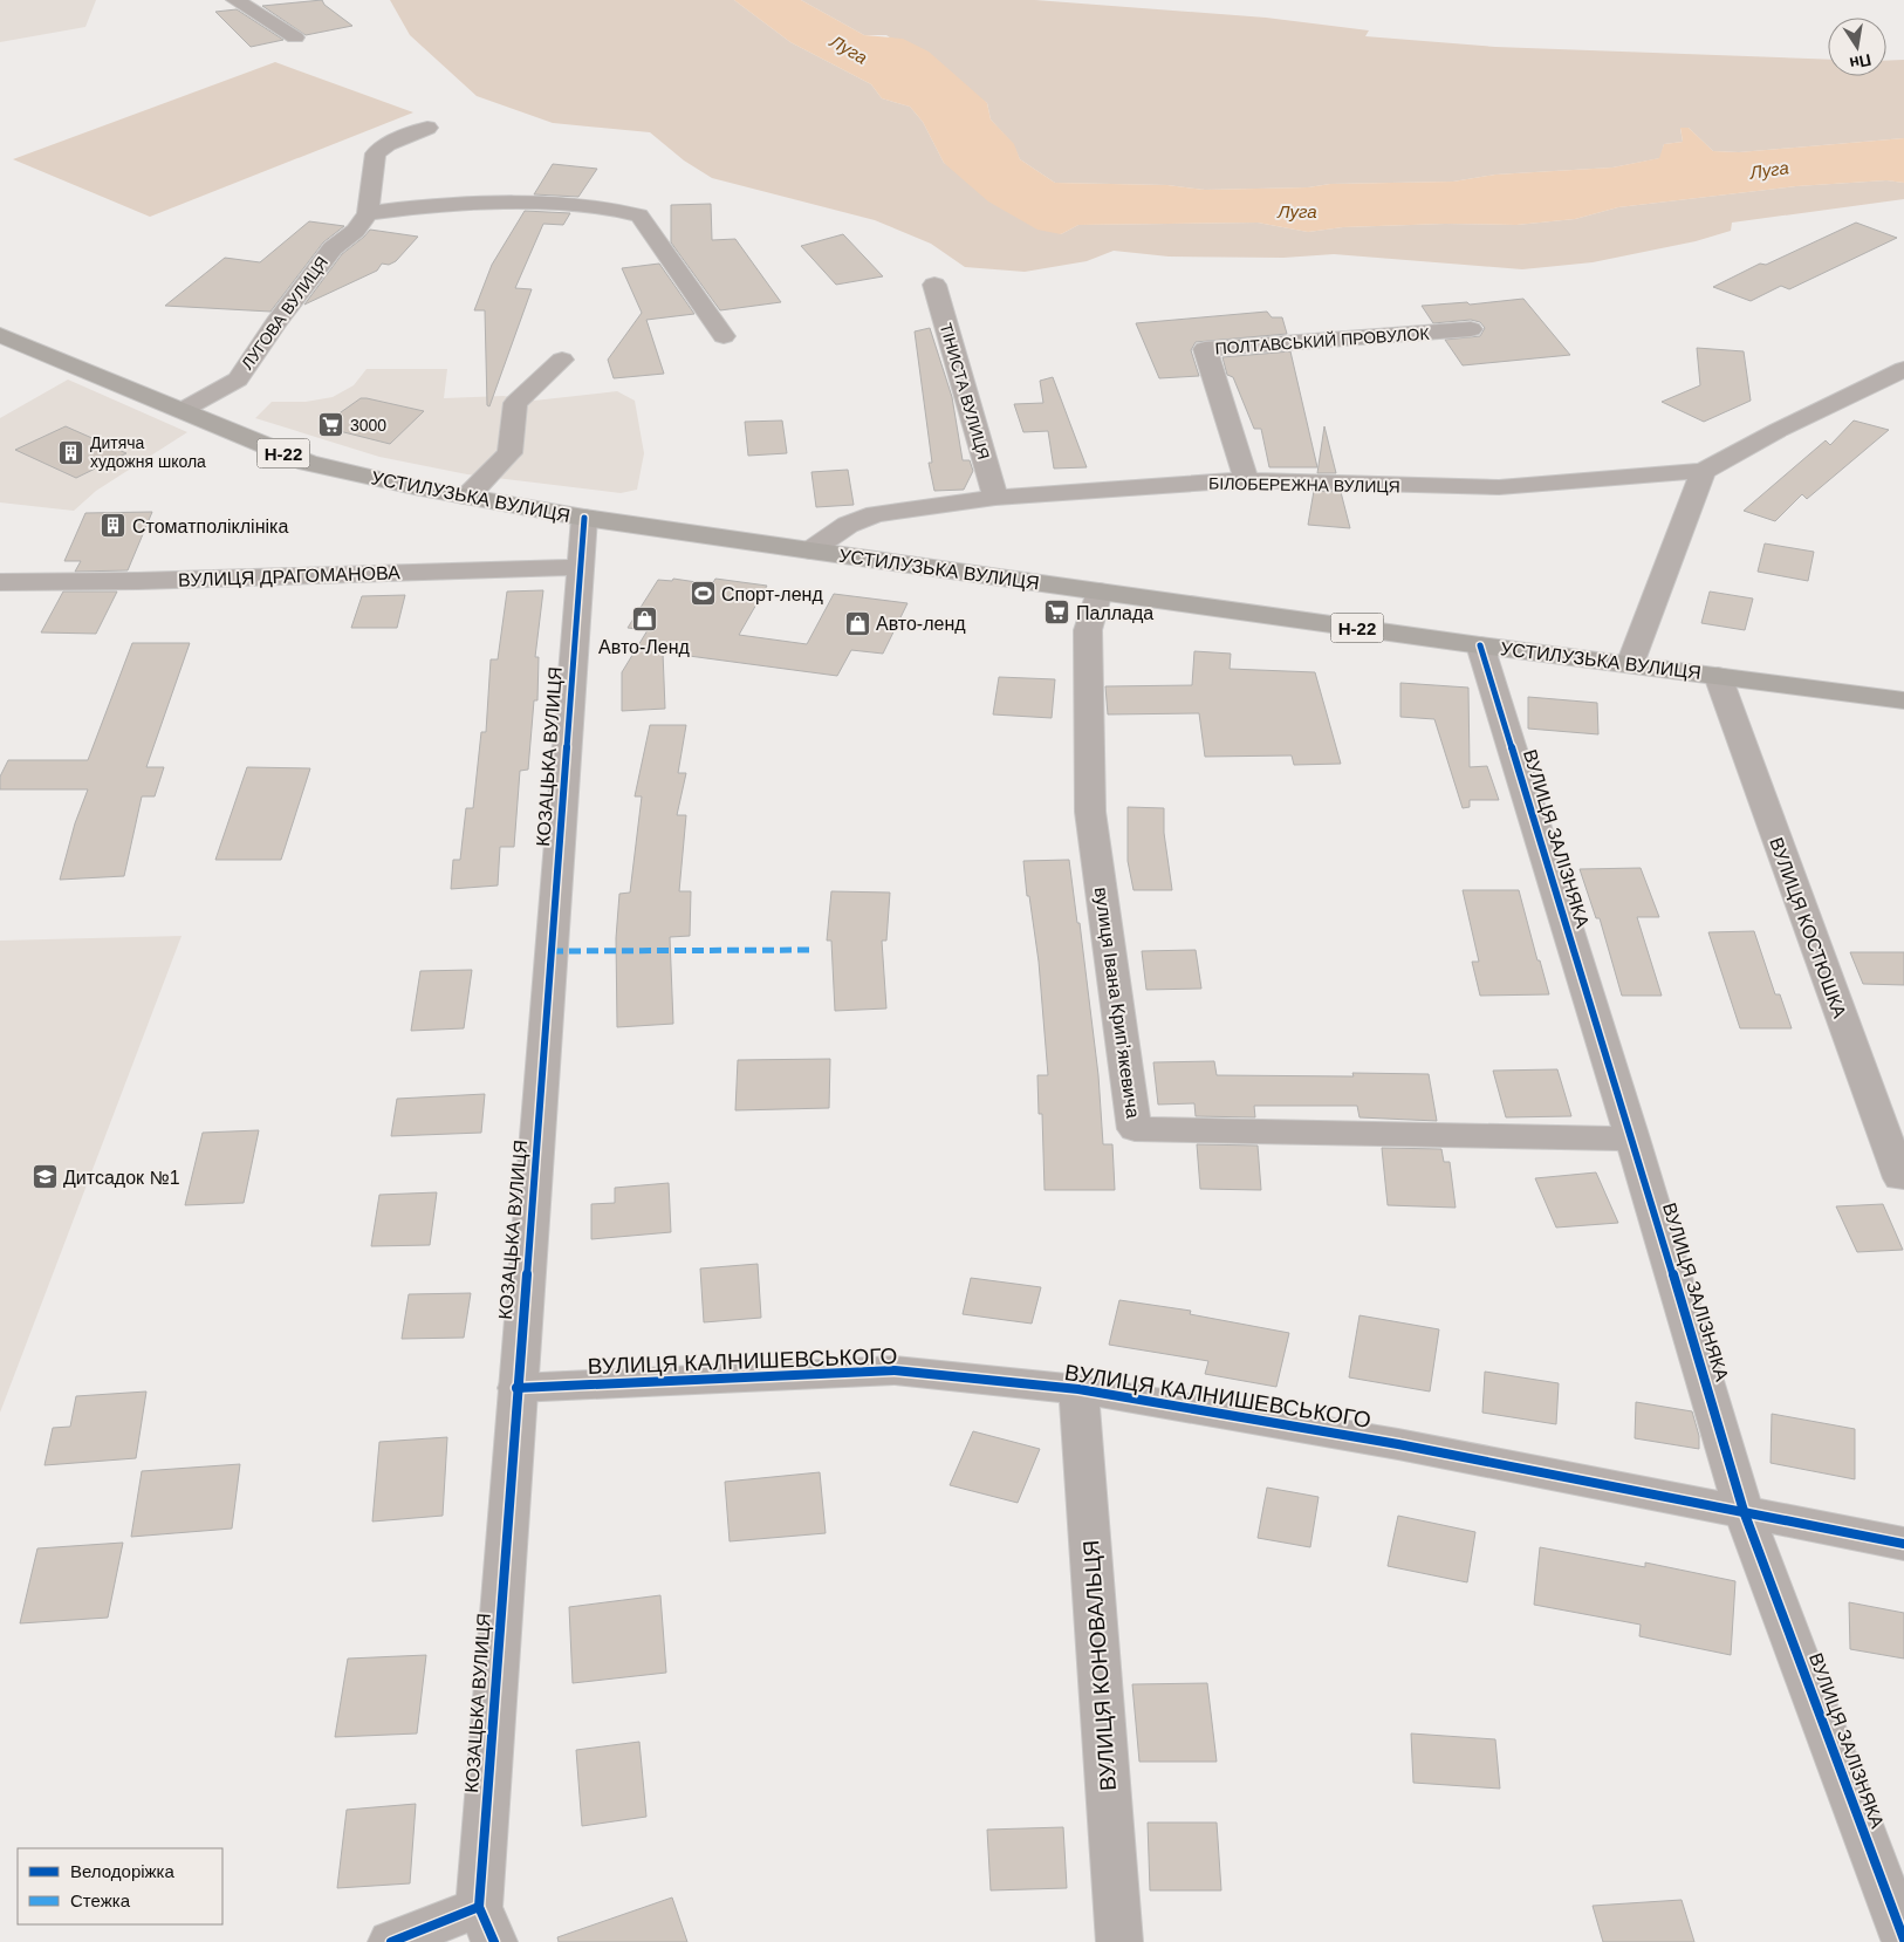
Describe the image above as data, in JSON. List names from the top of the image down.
{
  "streets": {
    "main road": ["Н-22", "УСТИЛУЗЬКА ВУЛИЦЯ"],
    "street": [
      "ЛУГОВА ВУЛИЦЯ",
      "ПОЛТАВСЬКИЙ ПРОВУЛОК",
      "ТІНИСТА ВУЛИЦЯ",
      "БІЛОБЕРЕЖНА ВУЛИЦЯ",
      "ВУЛИЦЯ ДРАГОМАНОВА",
      "КОЗАЦЬКА ВУЛИЦЯ",
      "ВУЛИЦЯ ЗАЛІЗНЯКА",
      "ВУЛИЦЯ КОСТЮШКА",
      "вулиця Івана Крипʼякевича",
      "ВУЛИЦЯ КАЛНИШЕВСЬКОГО",
      "ВУЛИЦЯ КОНОВАЛЬЦЯ"
    ]
  },
  "crossings": [
    ["ЛУГОВА ВУЛИЦЯ", "УСТИЛУЗЬКА ВУЛИЦЯ"],
    ["ПОЛТАВСЬКИЙ ПРОВУЛОК", "БІЛОБЕРЕЖНА ВУЛИЦЯ"],
    ["ТІНИСТА ВУЛИЦЯ", "БІЛОБЕРЕЖНА ВУЛИЦЯ"],
    ["БІЛОБЕРЕЖНА ВУЛИЦЯ", "УСТИЛУЗЬКА ВУЛИЦЯ"],
    ["УСТИЛУЗЬКА ВУЛИЦЯ", "КОЗАЦЬКА ВУЛИЦЯ"],
    ["УСТИЛУЗЬКА ВУЛИЦЯ", "ВУЛИЦЯ ЗАЛІЗНЯКА"],
    ["УСТИЛУЗЬКА ВУЛИЦЯ", "ВУЛИЦЯ КОСТЮШКА"],
    ["УСТИЛУЗЬКА ВУЛИЦЯ", "вулиця Івана Крипʼякевича"],
    ["ВУЛИЦЯ ДРАГОМАНОВА", "КОЗАЦЬКА ВУЛИЦЯ"],
    ["КОЗАЦЬКА ВУЛИЦЯ", "ВУЛИЦЯ КАЛНИШЕВСЬКОГО"],
    ["ВУЛИЦЯ ЗАЛІЗНЯКА", "вулиця Івана Крипʼякевича"],
    ["ВУЛИЦЯ ЗАЛІЗНЯКА", "ВУЛИЦЯ КАЛНИШЕВСЬКОГО"],
    ["ВУЛИЦЯ КАЛНИШЕВСЬКОГО", "ВУЛИЦЯ КОНОВАЛЬЦЯ"]
  ],
  "water": ["Луга"],
  "places": {
    "supermarket": ["3000", "Паллада"],
    "building": ["Дитяча художня школа", "Стоматполіклініка"],
    "sports": ["Спорт-ленд"],
    "shop": ["Авто-Ленд", "Авто-ленд"],
    "school or university": ["Дитсадок №1"]
  },
  "legend": ["Велодоріжка", "Стежка"],
  "north": "bottom"
}
